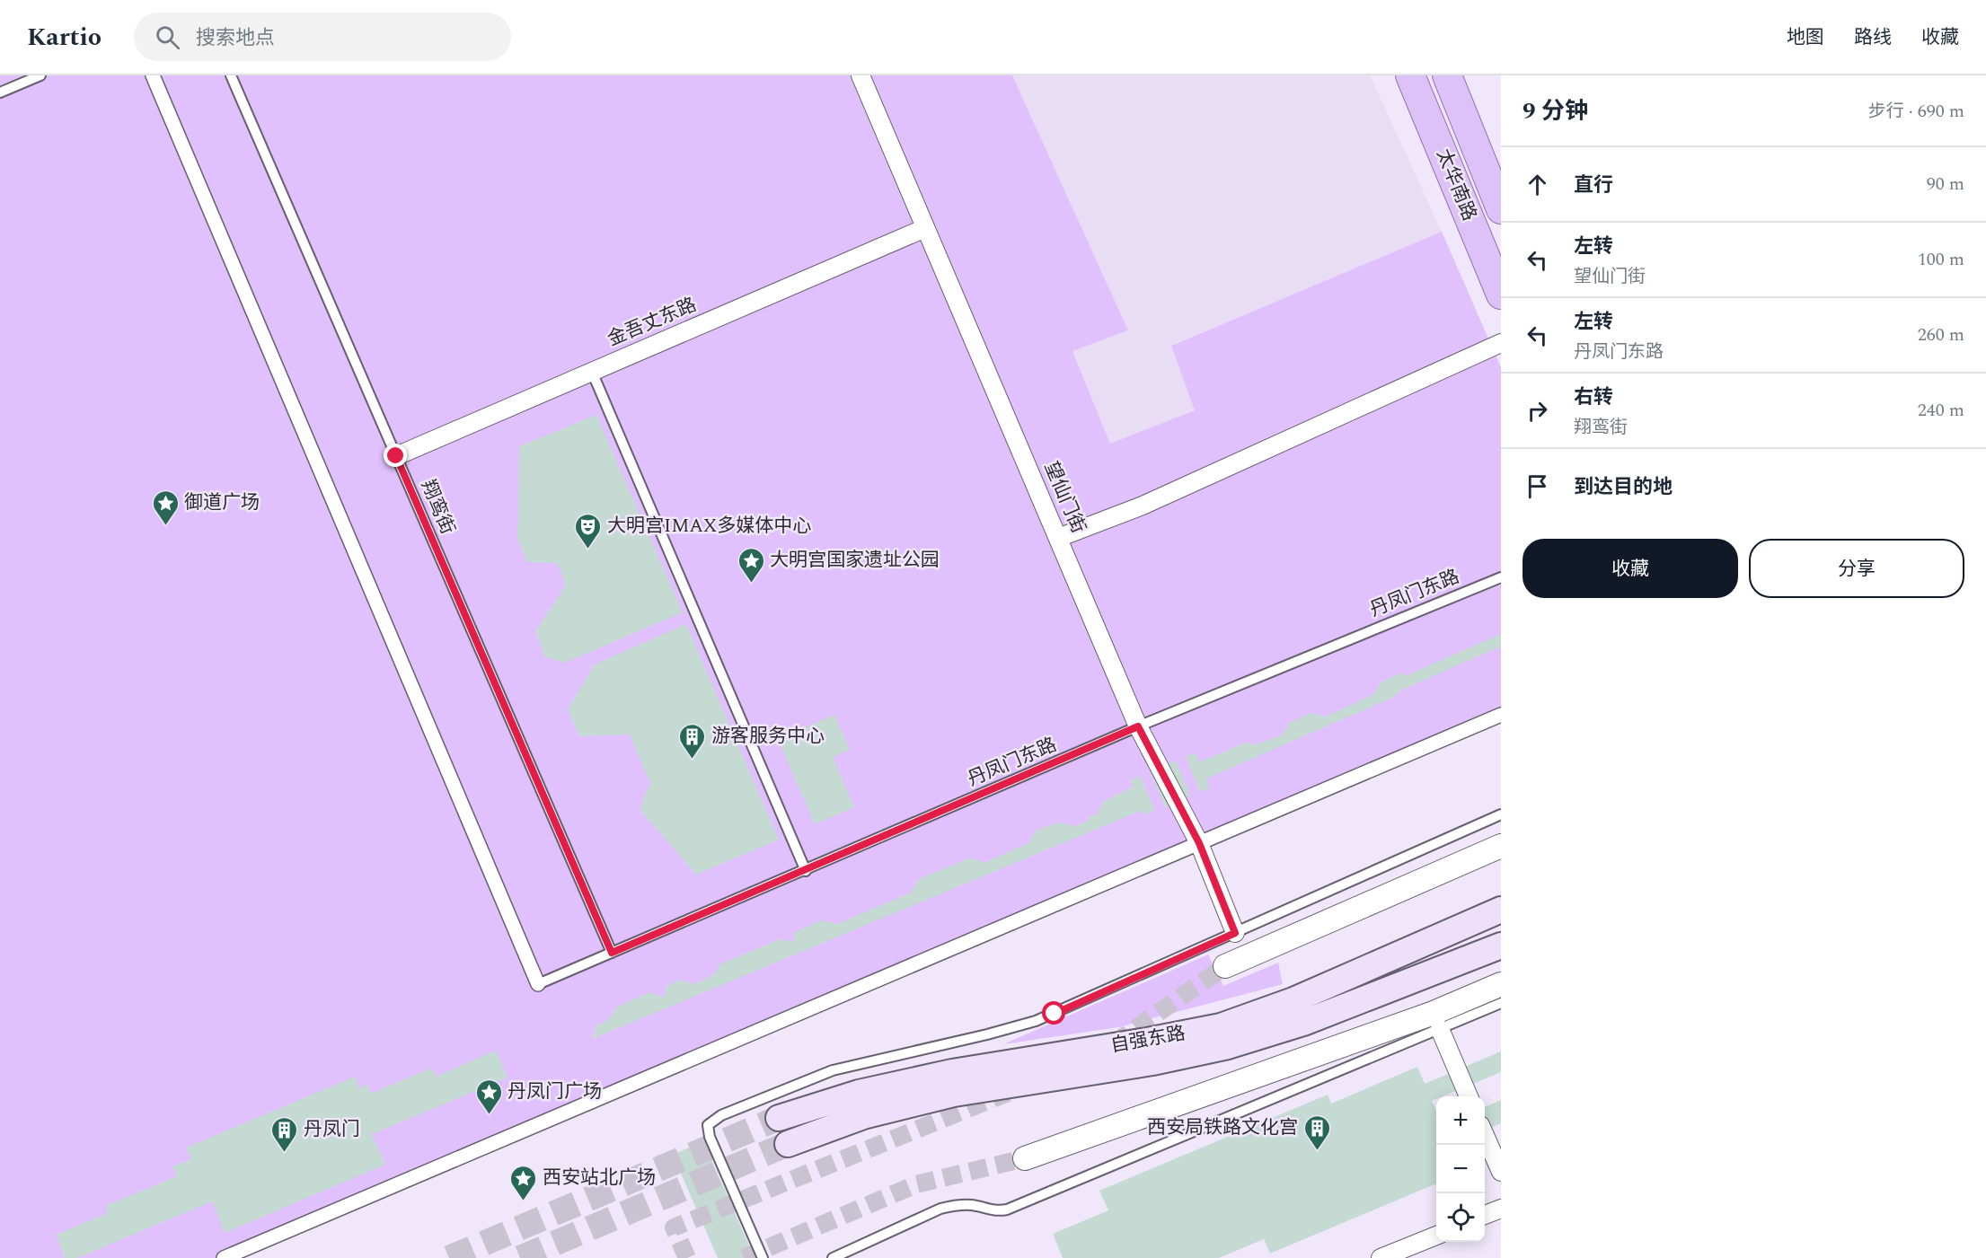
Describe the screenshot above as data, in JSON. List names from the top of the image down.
{
  "streets": {
    "main road": ["太华南路", "自强东路"],
    "street": ["金吾丈东路", "望仙门街"],
    "lane": ["翔鸾街", "丹凤门东路"]
  },
  "crossings": [
    ["金吾丈东路", "望仙门街"],
    ["金吾丈东路", "翔鸾街"],
    ["望仙门街", "丹凤门东路"],
    ["翔鸾街", "丹凤门东路"]
  ],
  "places": {
    "place": [
      "御道广场",
      "大明宫国家遗址公园",
      "丹凤门广场",
      "西安站北广场"
    ],
    "theatre": ["大明宫IMAX多媒体中心"],
    "building": ["游客服务中心", "西安局铁路文化宫", "丹凤门"]
  },
  "page": {
    "header": "Kartio",
    "search": "搜索地点",
    "nav": ["地图", "路线", "收藏"],
    "heading": ["9 分钟", "步行 · 690 m"],
    "list": [
      ["直行", "90 m"],
      ["左转", "望仙门街", "100 m"],
      ["左转", "丹凤门东路", "260 m"],
      ["右转", "翔鸾街", "240 m"],
      "到达目的地"
    ],
    "buttons": ["收藏", "分享"],
    "map_buttons": ["+", "−"]
  }
}
